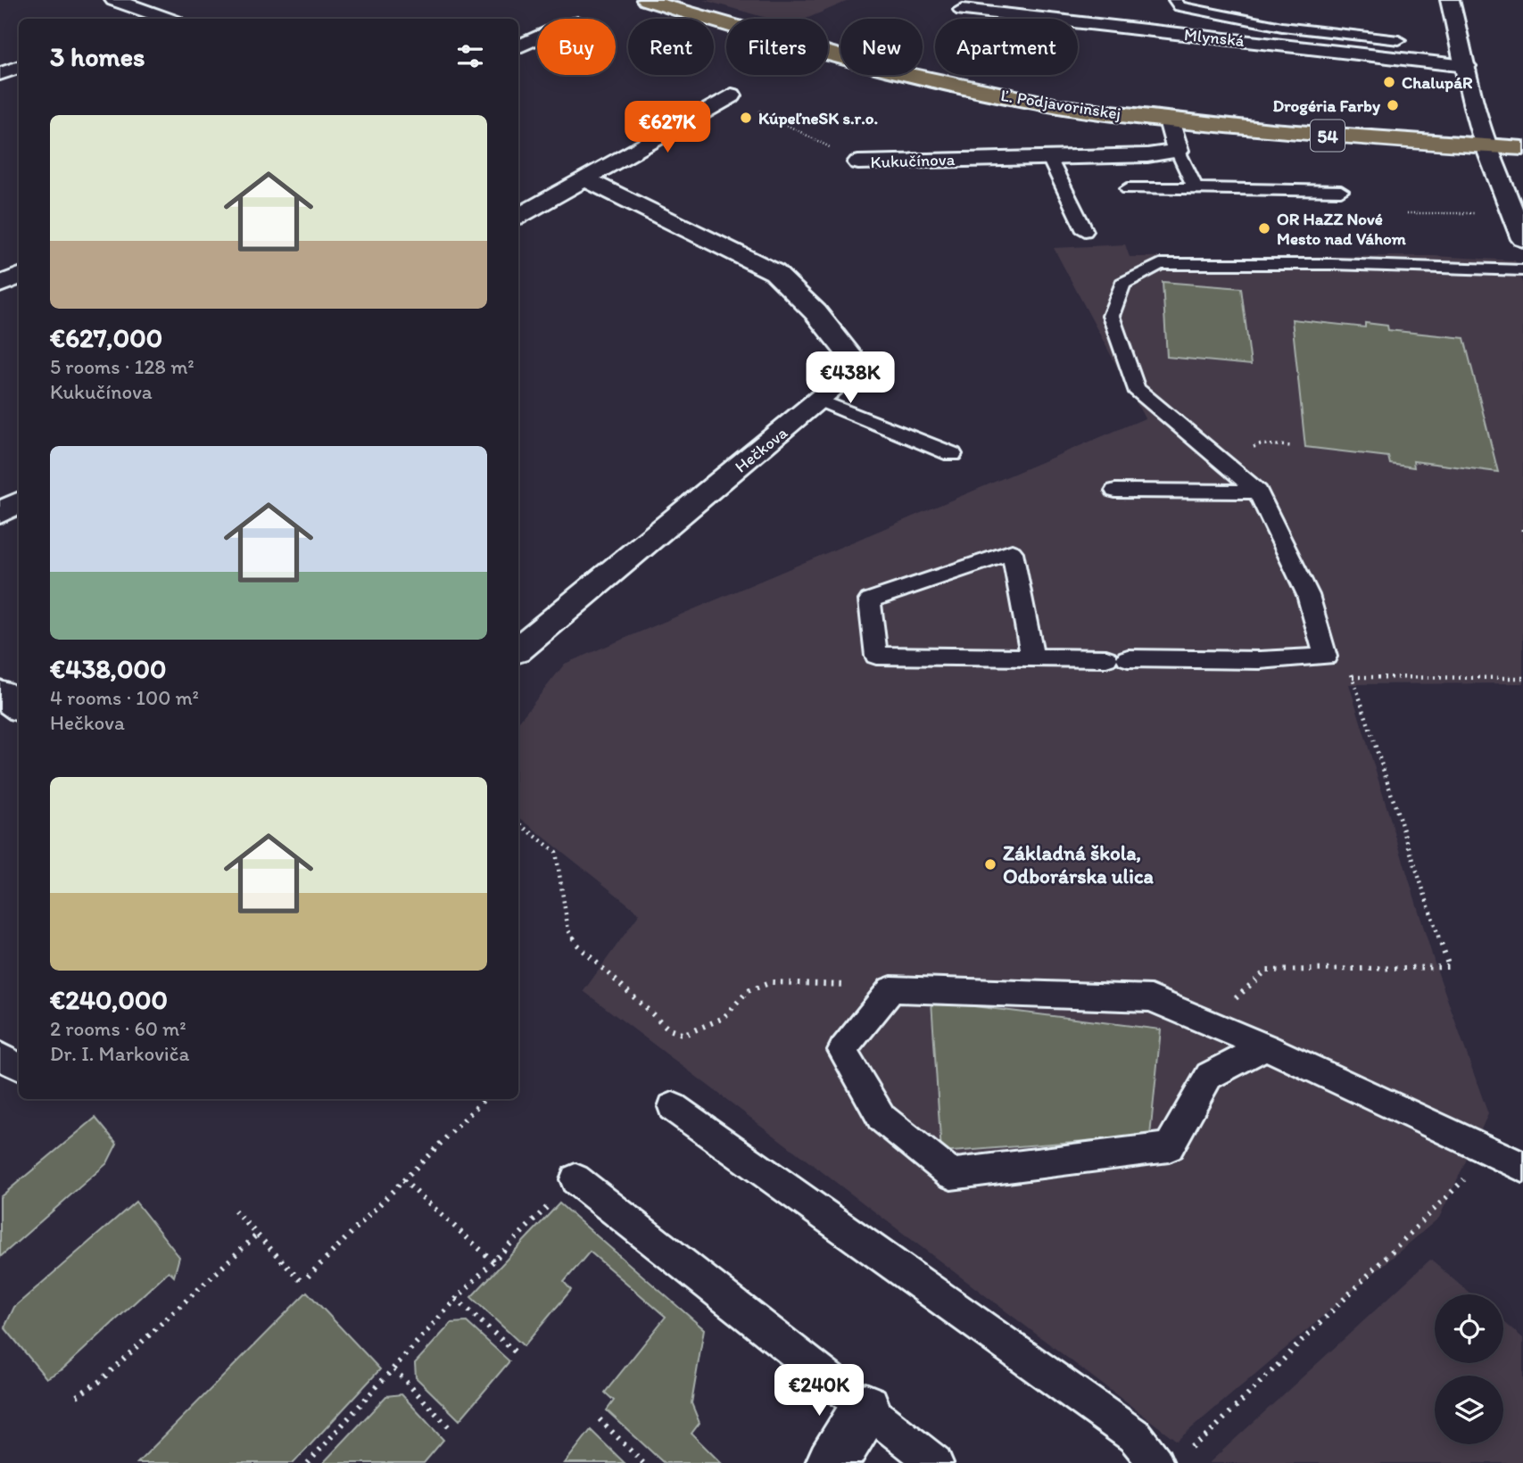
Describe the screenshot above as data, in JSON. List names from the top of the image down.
{
  "streets": {
    "main road": ["Ľ. Podjavorinskej", "54"],
    "street": ["Mlynská", "Kukučínova", "Hečkova"]
  },
  "crossings": [
    ["Ľ. Podjavorinskej", "54"]
  ],
  "places": [
    "ChalupáR",
    "Drogéria Farby",
    "KúpeľneSK s.r.o.",
    "OR HaZZ Nové Mesto nad Váhom",
    "Základná škola, Odborárska ulica"
  ],
  "page": {
    "chip": [
      "Buy",
      "Rent",
      "Filters",
      "New",
      "Apartment"
    ],
    "heading": "3 homes",
    "list": [
      {
        "name": "€627,000",
        "note": "5 rooms · 128 m² · Kukučínova"
      },
      {
        "name": "€438,000",
        "note": "4 rooms · 100 m² · Hečkova"
      },
      {
        "name": "€240,000",
        "note": "2 rooms · 60 m² · Dr. I. Markoviča"
      }
    ],
    "price": ["€627K", "€438K", "€240K"]
  }
}
